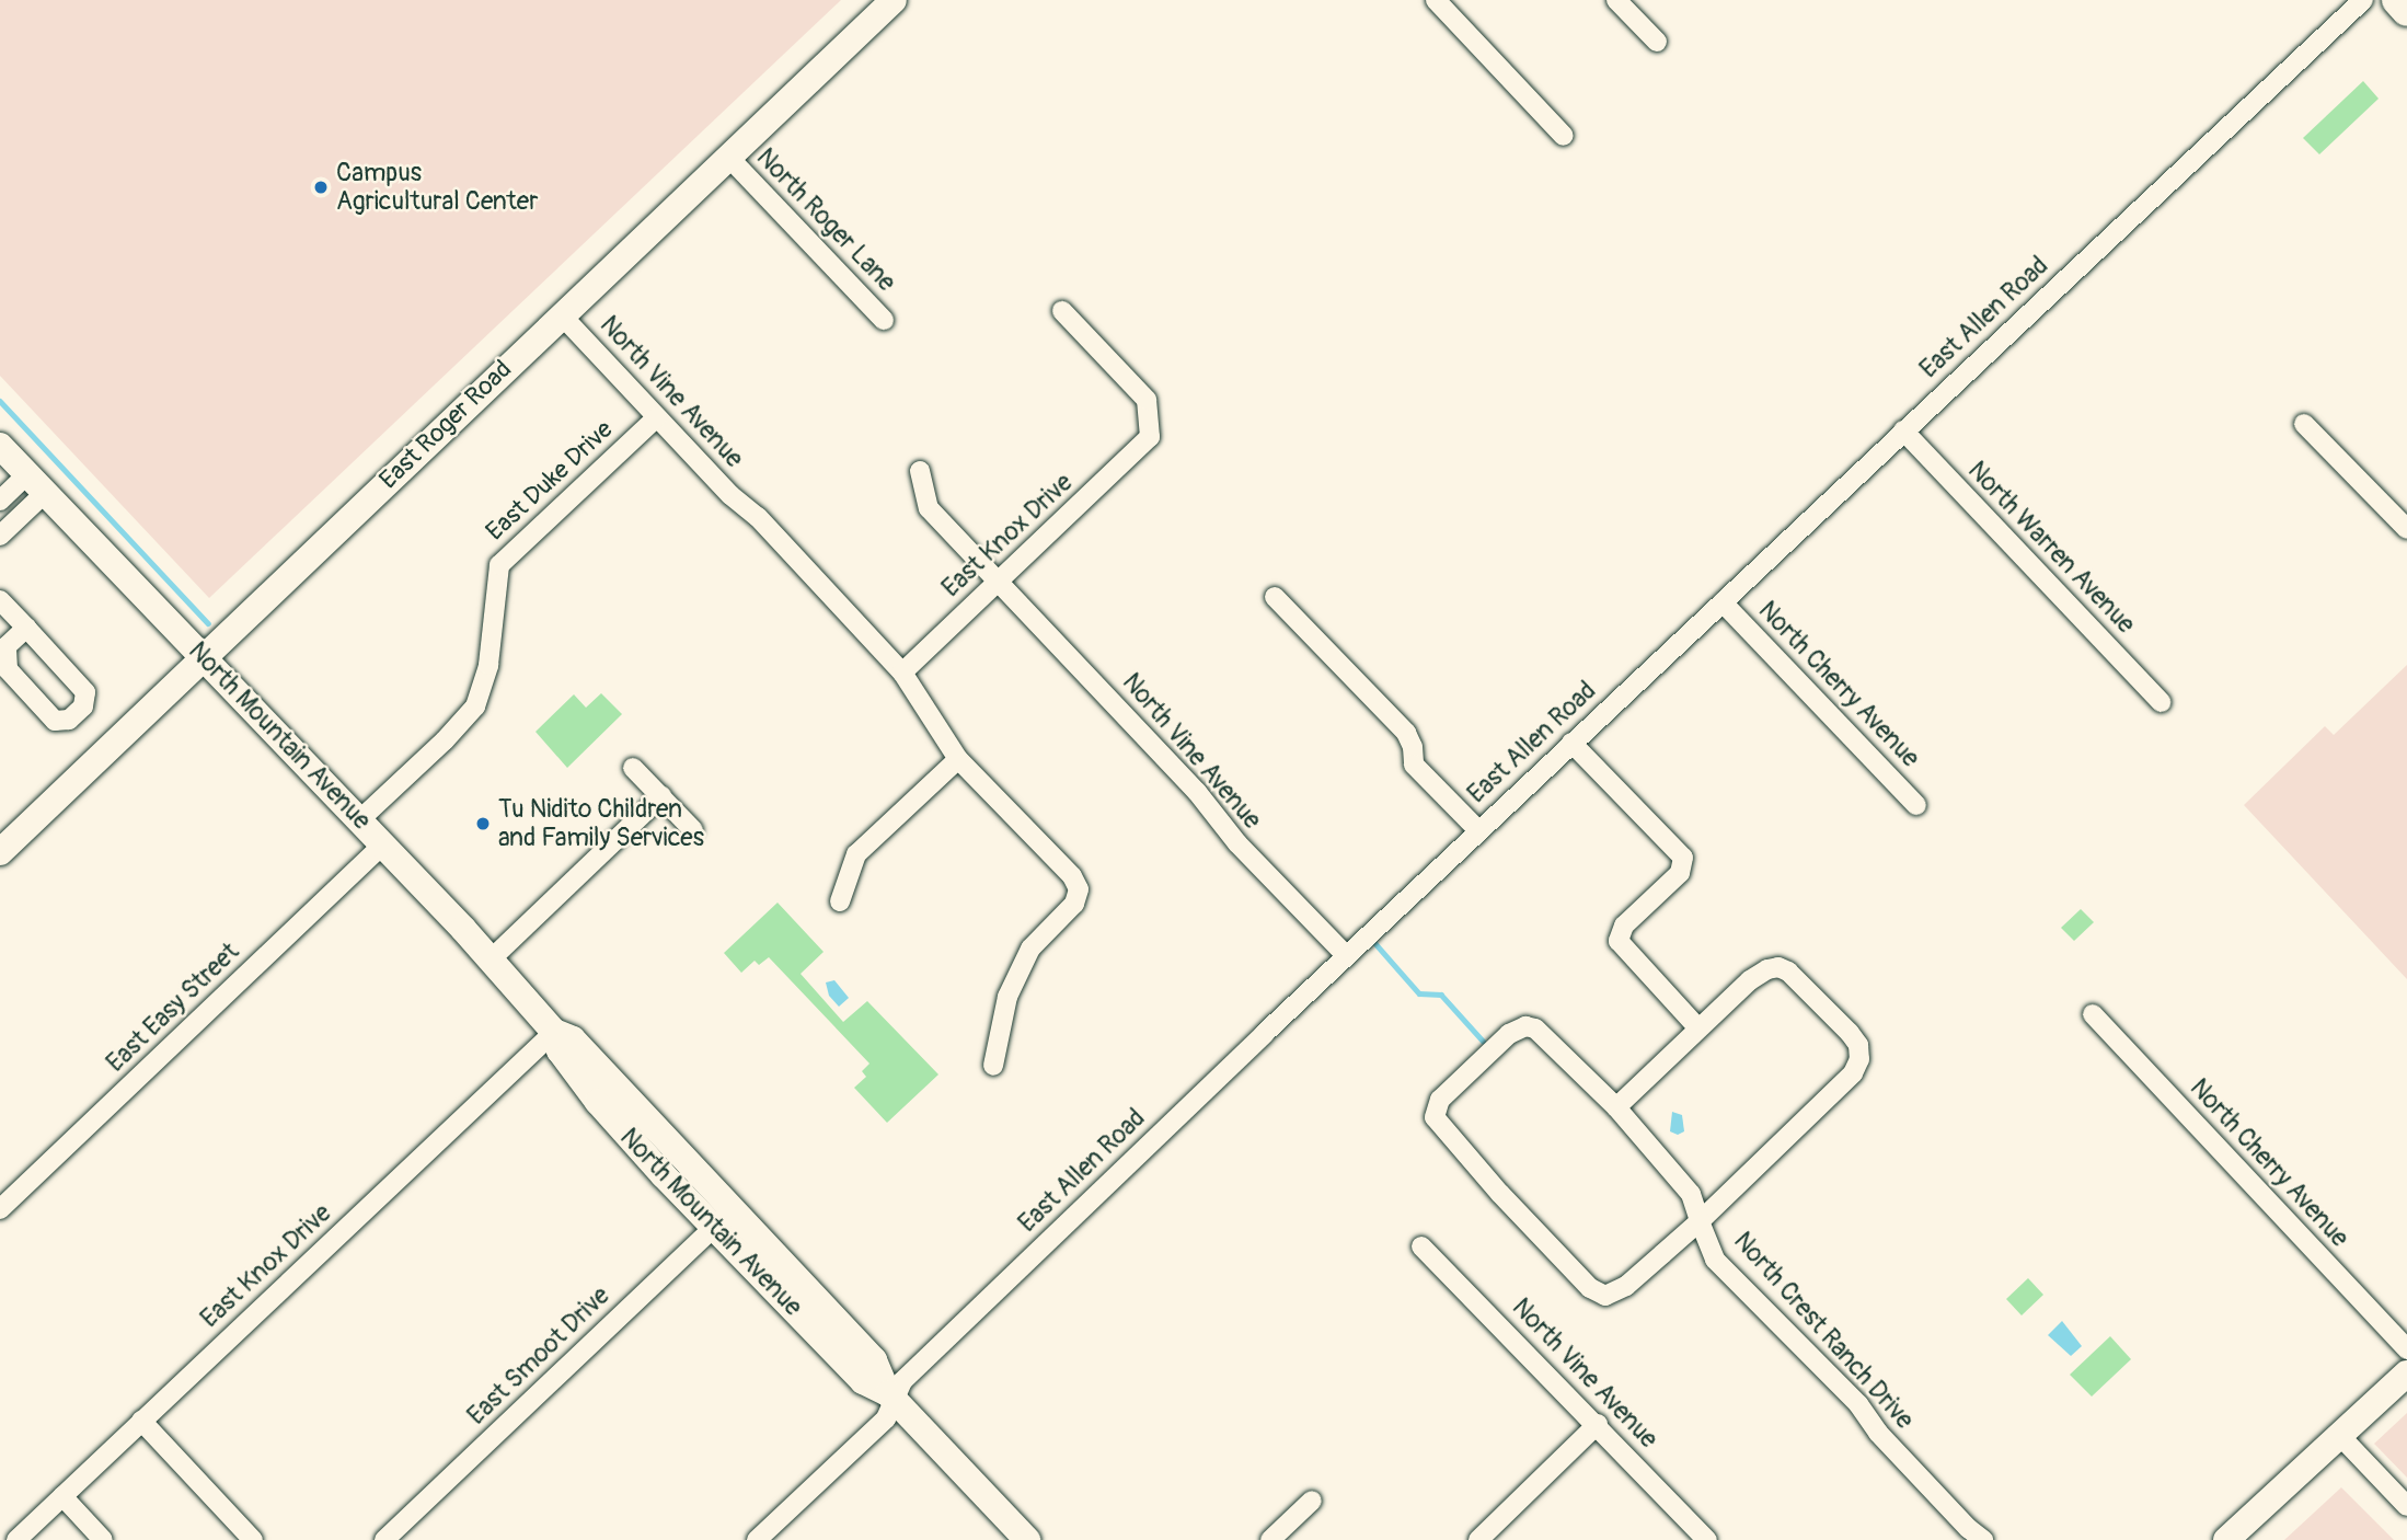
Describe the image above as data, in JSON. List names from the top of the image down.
{
  "streets": {
    "street": [
      "North Roger Lane",
      "East Allen Road",
      "North Vine Avenue",
      "East Roger Road",
      "East Duke Drive",
      "East Knox Drive",
      "North Warren Avenue",
      "North Cherry Avenue",
      "North Mountain Avenue",
      "East Easy Street",
      "North Crest Ranch Drive",
      "East Smoot Drive"
    ]
  },
  "crossings": [
    ["North Roger Lane", "East Roger Road"],
    ["East Allen Road", "North Vine Avenue"],
    ["East Allen Road", "North Warren Avenue"],
    ["East Allen Road", "North Cherry Avenue"],
    ["East Allen Road", "North Mountain Avenue"],
    ["North Vine Avenue", "East Roger Road"],
    ["North Vine Avenue", "East Duke Drive"],
    ["North Vine Avenue", "East Knox Drive"],
    ["East Roger Road", "North Mountain Avenue"],
    ["East Duke Drive", "North Mountain Avenue"],
    ["East Knox Drive", "North Mountain Avenue"],
    ["North Mountain Avenue", "East Easy Street"],
    ["North Mountain Avenue", "East Smoot Drive"]
  ],
  "places": ["Campus Agricultural Center", "Tu Nidito Children and Family Services"]
}
